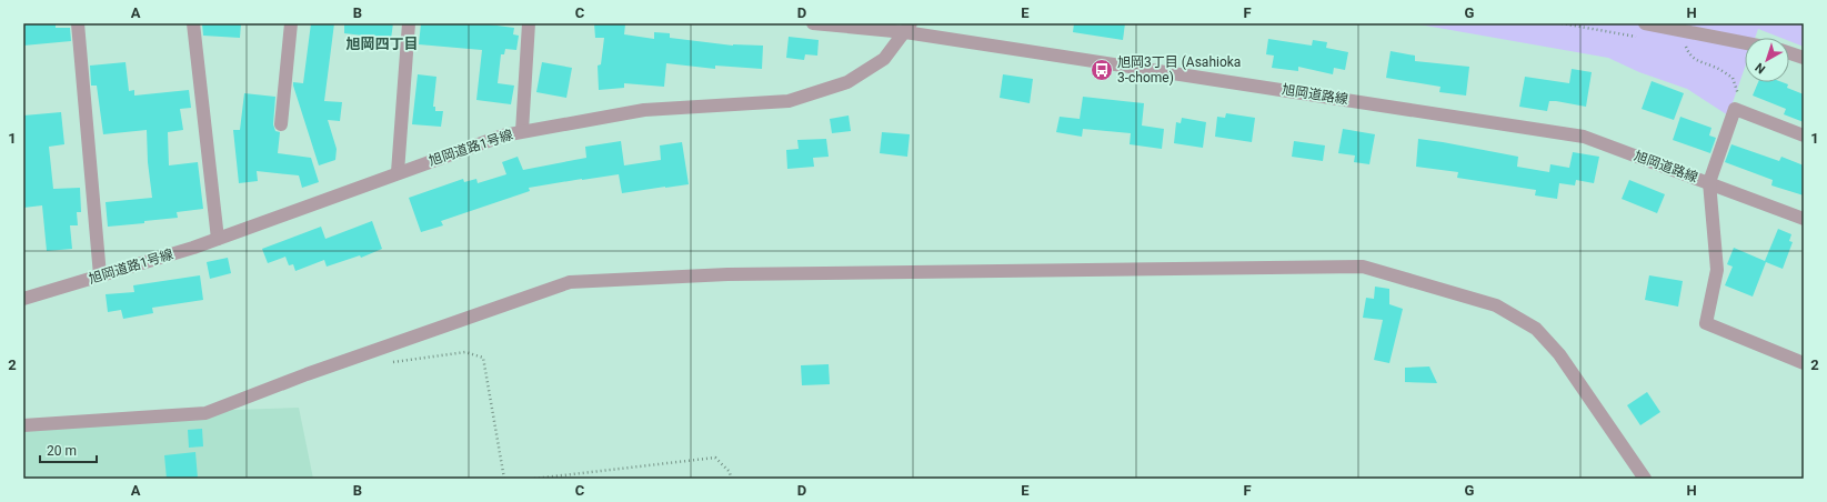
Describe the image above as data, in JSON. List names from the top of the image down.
{
  "streets": {
    "street": ["旭岡道路線", "旭岡道路1号線"]
  },
  "crossings": [
    ["旭岡道路線", "旭岡道路1号線"]
  ],
  "districts": ["旭岡四丁目"],
  "places": {
    "bus stop": ["旭岡3丁目 (Asahioka 3-chome)"]
  },
  "scale_bar": "20 m",
  "north": "bottom left",
  "grid": {
    "columns": [
      "A",
      "B",
      "C",
      "D",
      "E",
      "F",
      "G",
      "H"
    ],
    "rows": ["1", "2"]
  }
}
